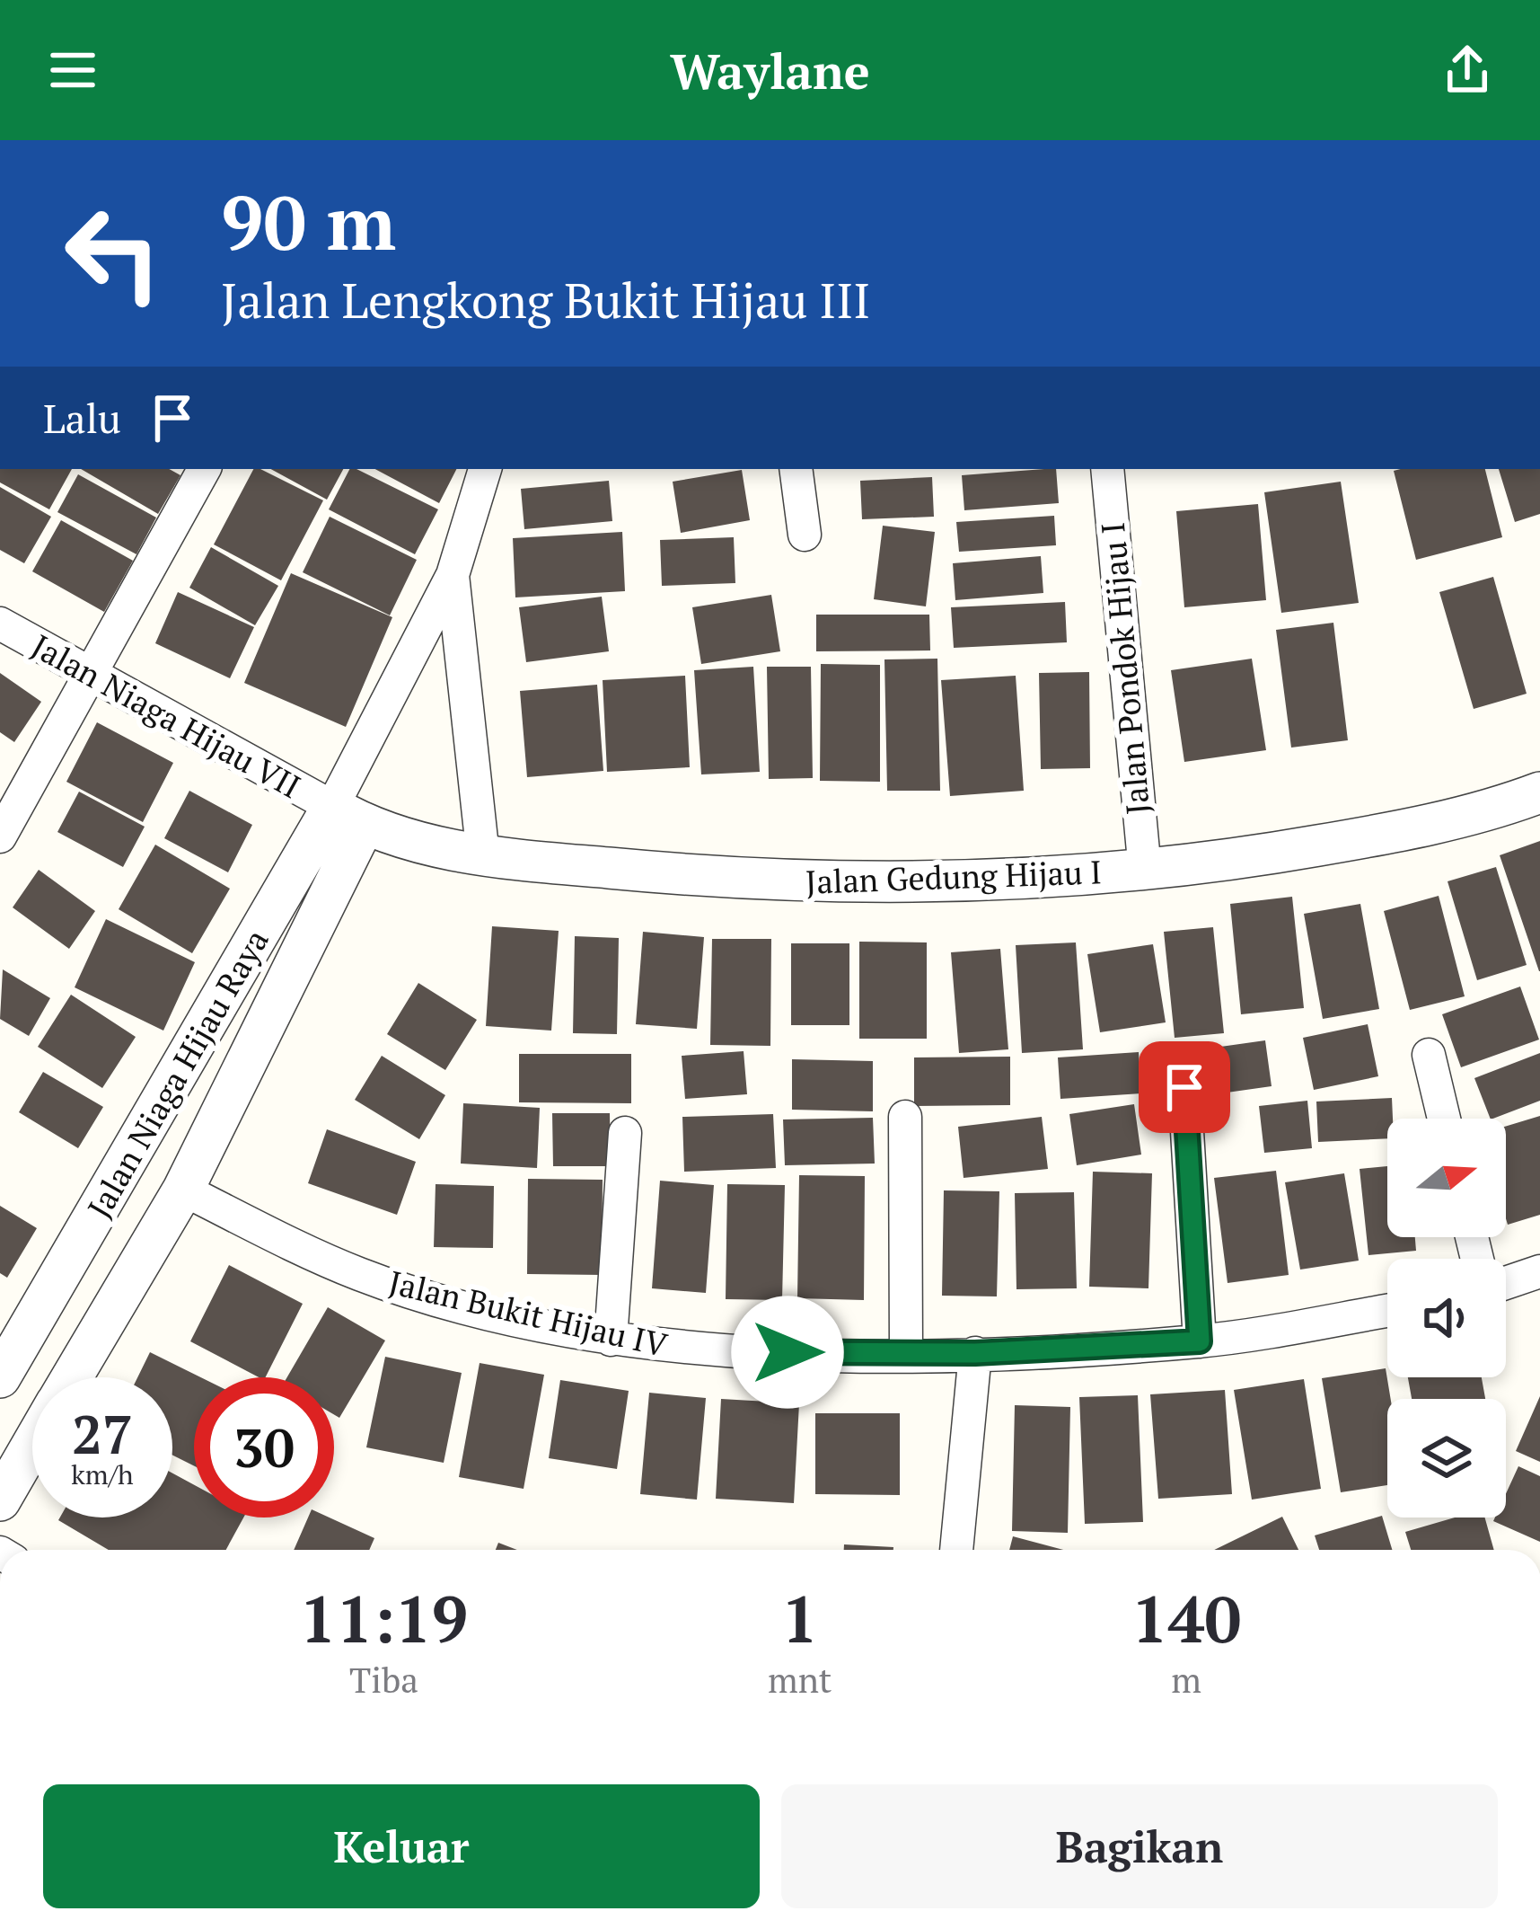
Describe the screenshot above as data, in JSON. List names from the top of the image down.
{
  "streets": {
    "street": [
      "Jalan Pondok Hijau I",
      "Jalan Niaga Hijau VII",
      "Jalan Gedung Hijau I",
      "Jalan Niaga Hijau Raya",
      "Jalan Bukit Hijau IV"
    ]
  },
  "crossings": [
    ["Jalan Pondok Hijau I", "Jalan Gedung Hijau I"],
    ["Jalan Niaga Hijau VII", "Jalan Gedung Hijau I"],
    ["Jalan Niaga Hijau VII", "Jalan Niaga Hijau Raya"],
    ["Jalan Gedung Hijau I", "Jalan Niaga Hijau Raya"],
    ["Jalan Niaga Hijau Raya", "Jalan Bukit Hijau IV"]
  ],
  "north": "right",
  "page": {
    "header": "Waylane",
    "turn": ["90 m", "Jalan Lengkong Bukit Hijau III"],
    "then": "Lalu",
    "speed": "27 km/h",
    "limit": "30",
    "eta": [
      "11:19",
      "Tiba",
      "1",
      "mnt",
      "140",
      "m"
    ],
    "buttons": ["Keluar", "Bagikan"]
  }
}
